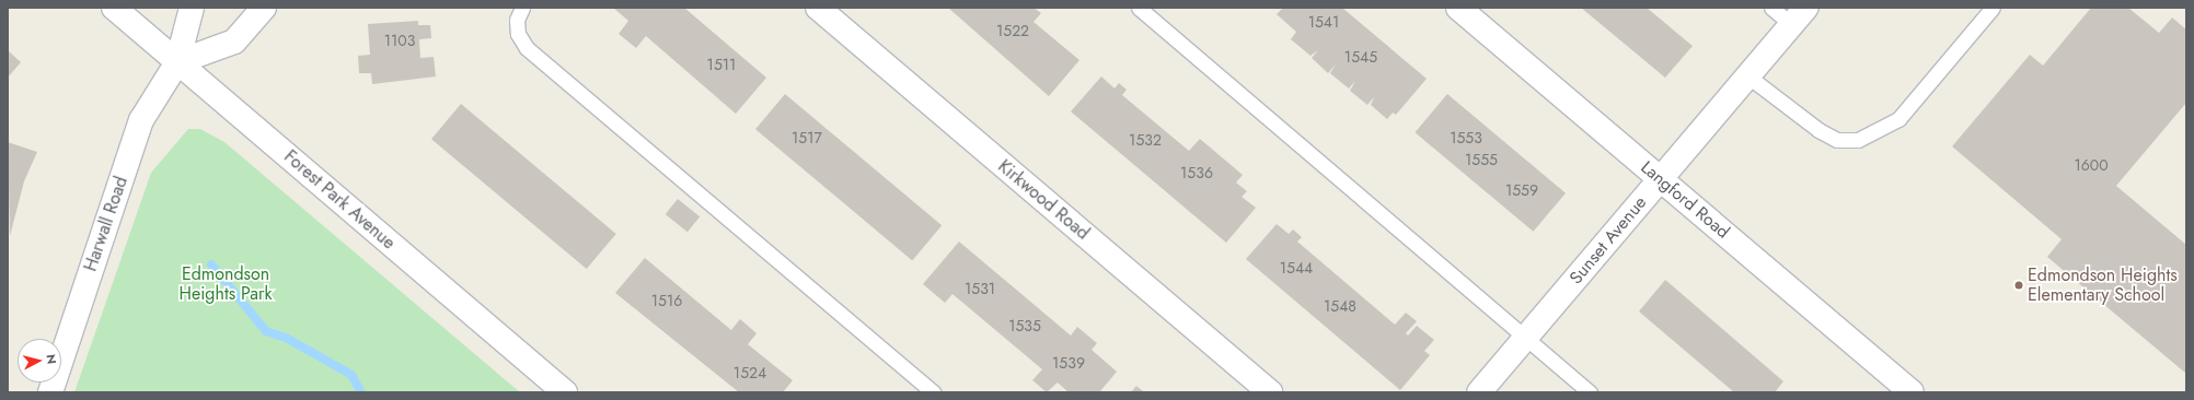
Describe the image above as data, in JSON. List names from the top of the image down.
{
  "streets": {
    "street": [
      "Forest Park Avenue",
      "Kirkwood Road",
      "Langford Road",
      "Harwall Road",
      "Sunset Avenue"
    ]
  },
  "crossings": [
    ["Forest Park Avenue", "Harwall Road"],
    ["Langford Road", "Sunset Avenue"]
  ],
  "parks": ["Edmondson Heights Park"],
  "places": ["Edmondson Heights Elementary School"],
  "house_numbers": [
    "1541",
    "1522",
    "1103",
    "1545",
    "1511",
    "1517",
    "1553",
    "1532",
    "1555",
    "1600",
    "1536",
    "1559",
    "1544",
    "1531",
    "1516",
    "1548",
    "1535",
    "1539",
    "1524"
  ],
  "north": "right"
}
